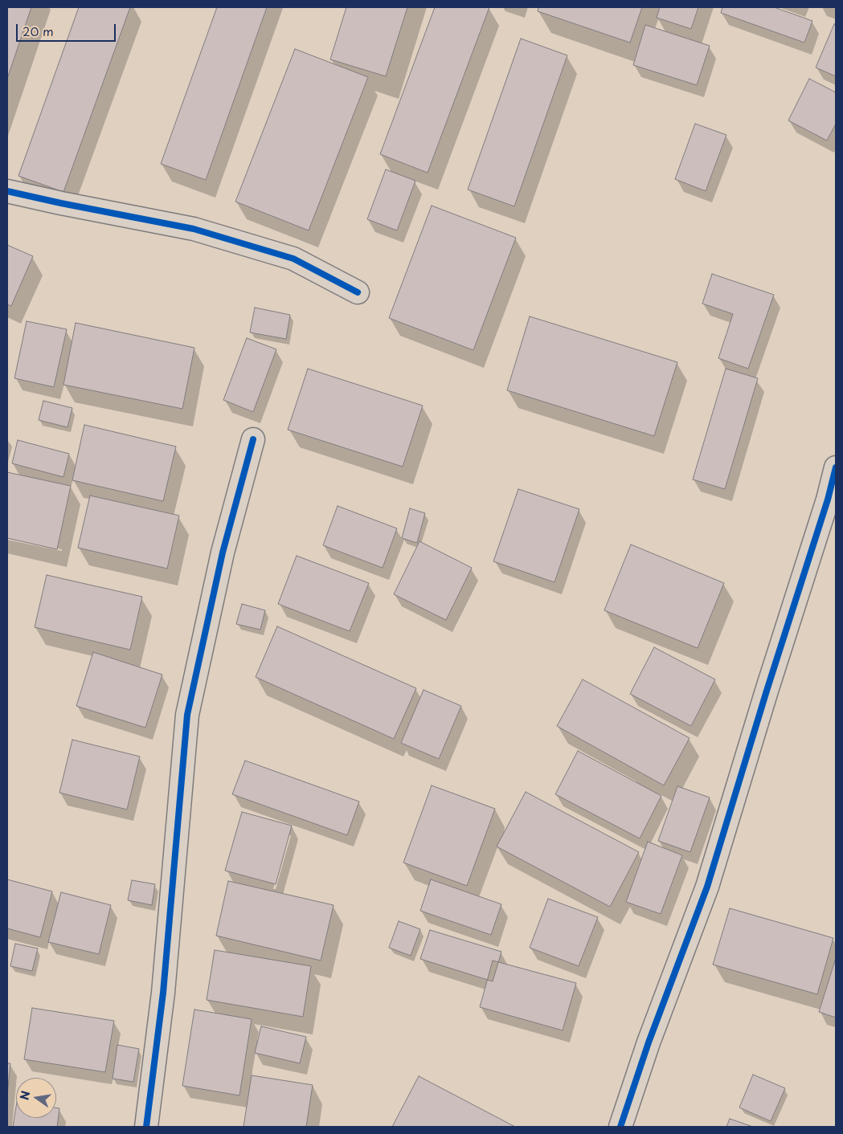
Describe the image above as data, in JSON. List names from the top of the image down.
{
  "scale_bar": "20 m",
  "north": "left"
}
